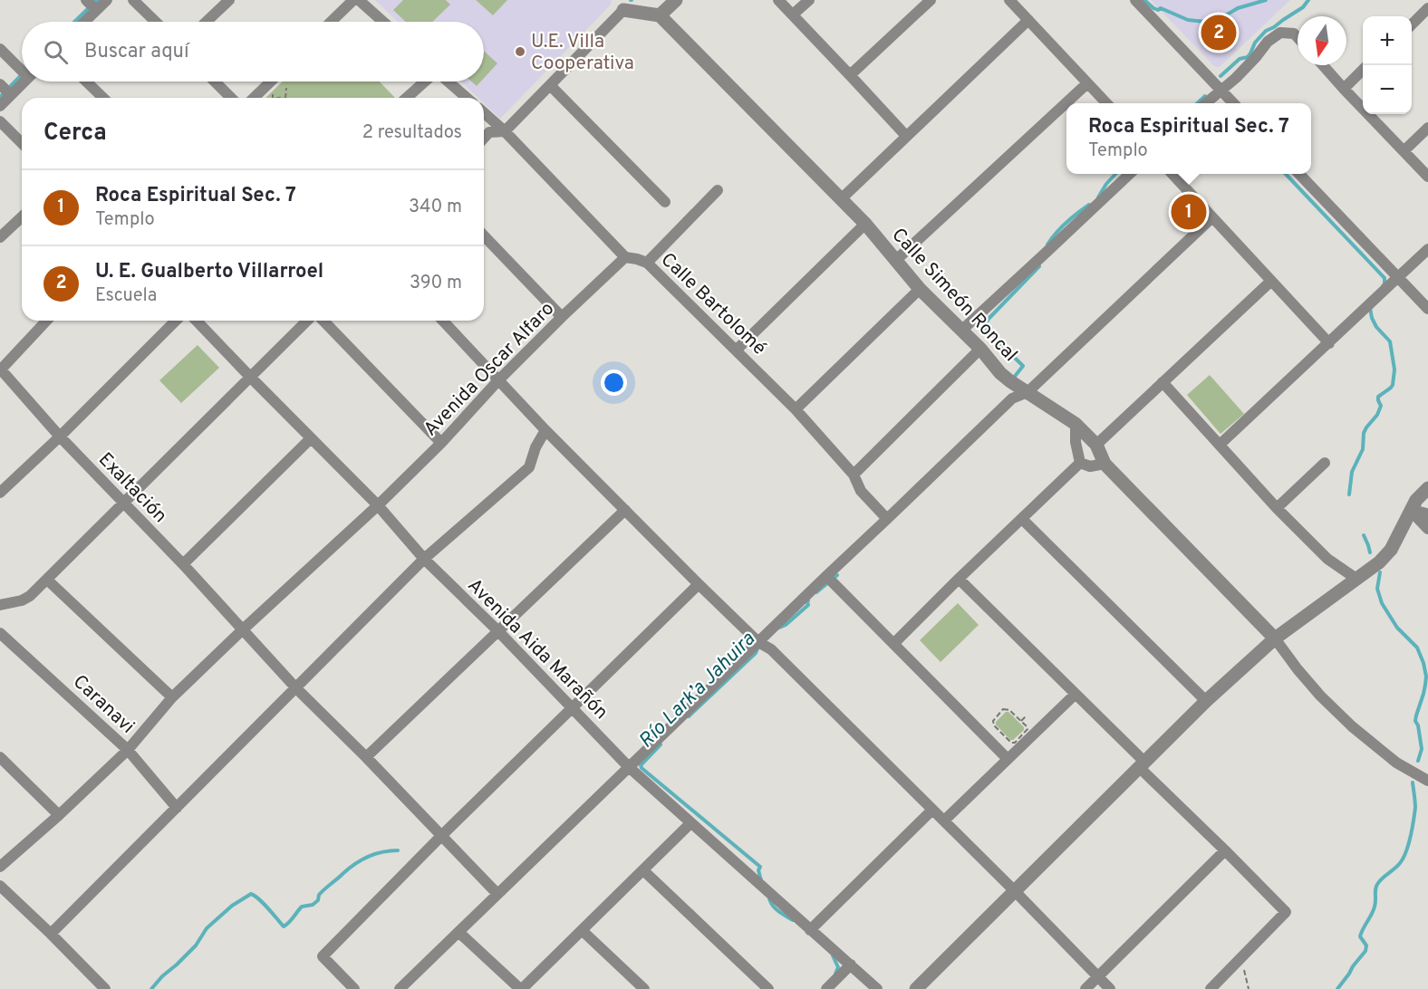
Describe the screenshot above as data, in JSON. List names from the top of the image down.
{
  "streets": {
    "street": [
      "Calle Simeón Roncal",
      "Calle Bartolomé",
      "Avenida Oscar Alfaro",
      "Exaltación",
      "Avenida Aida Marañón",
      "Caranavi"
    ]
  },
  "crossings": [
    ["Calle Bartolomé", "Avenida Oscar Alfaro"],
    ["Avenida Oscar Alfaro", "Exaltación"],
    ["Avenida Oscar Alfaro", "Avenida Aida Marañón"],
    ["Avenida Oscar Alfaro", "Caranavi"]
  ],
  "water": ["Río Lark’a Jahuira"],
  "places": ["U.E. Villa Cooperativa"],
  "north": "bottom",
  "page": {
    "pins": ["2", "1"],
    "map_buttons": ["+", "−"],
    "search": "Buscar aquí",
    "heading": ["Cerca", "2 resultados"],
    "popup": ["Roca Espiritual Sec. 7", "Templo"],
    "list": [
      {
        "mark": "1",
        "name": "Roca Espiritual Sec. 7",
        "note": "Templo",
        "value": "340 m"
      },
      {
        "mark": "2",
        "name": "U. E. Gualberto Villarroel",
        "note": "Escuela",
        "value": "390 m"
      }
    ]
  }
}
